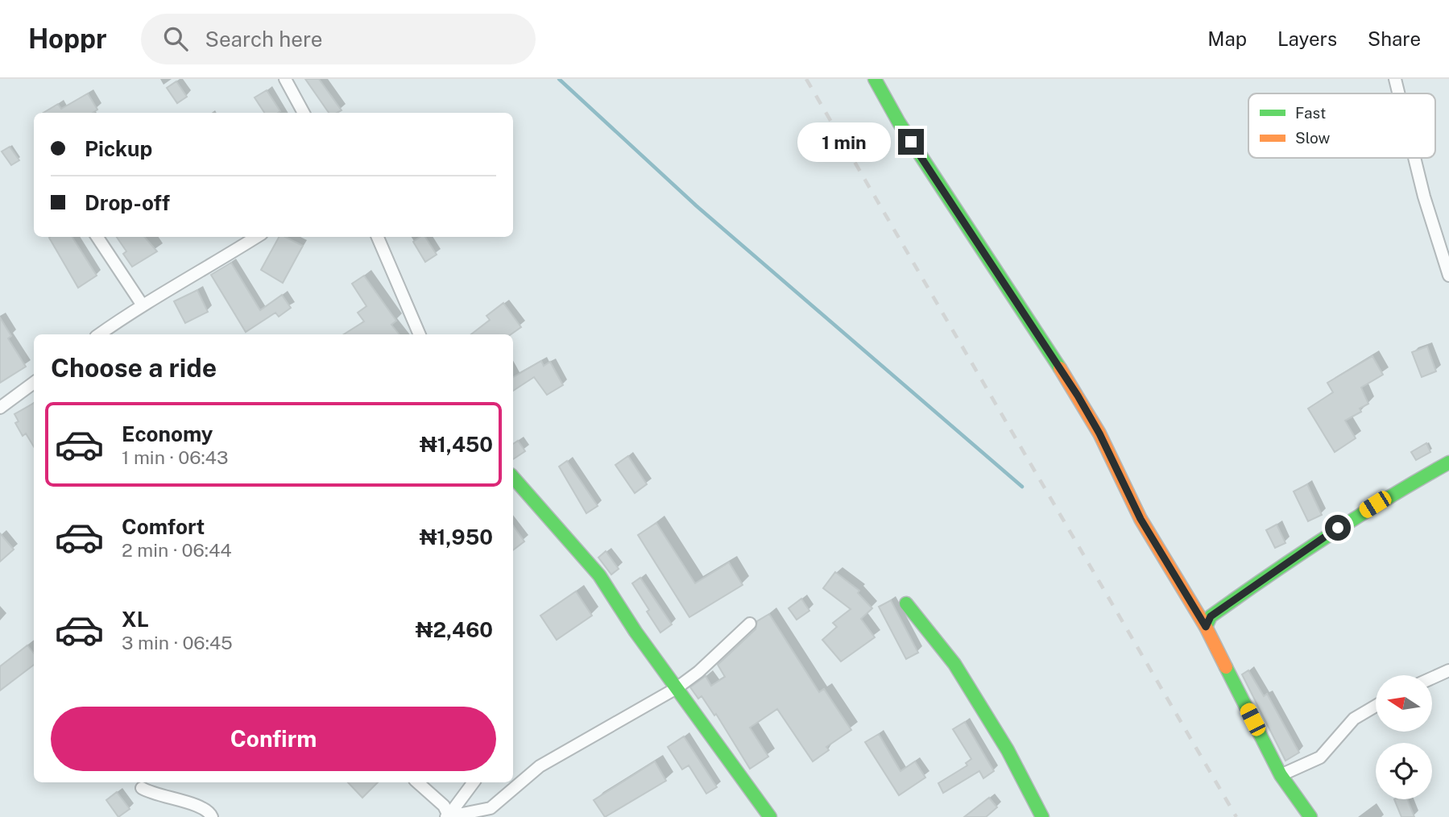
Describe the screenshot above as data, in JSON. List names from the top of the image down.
{
  "legend": ["Fast", "Slow"],
  "north": "left",
  "page": {
    "header": "Hoppr",
    "search": "Search here",
    "nav": ["Map", "Layers", "Share"],
    "banner": ["Pickup", "Drop-off"],
    "bubble": "1 min",
    "heading": "Choose a ride",
    "list": [
      {
        "name": "Economy",
        "note": "1 min · 06:43",
        "value": "₦1,450"
      },
      {
        "name": "Comfort",
        "note": "2 min · 06:44",
        "value": "₦1,950"
      },
      {
        "name": "XL",
        "note": "3 min · 06:45",
        "value": "₦2,460"
      }
    ],
    "buttons": "Confirm"
  }
}
